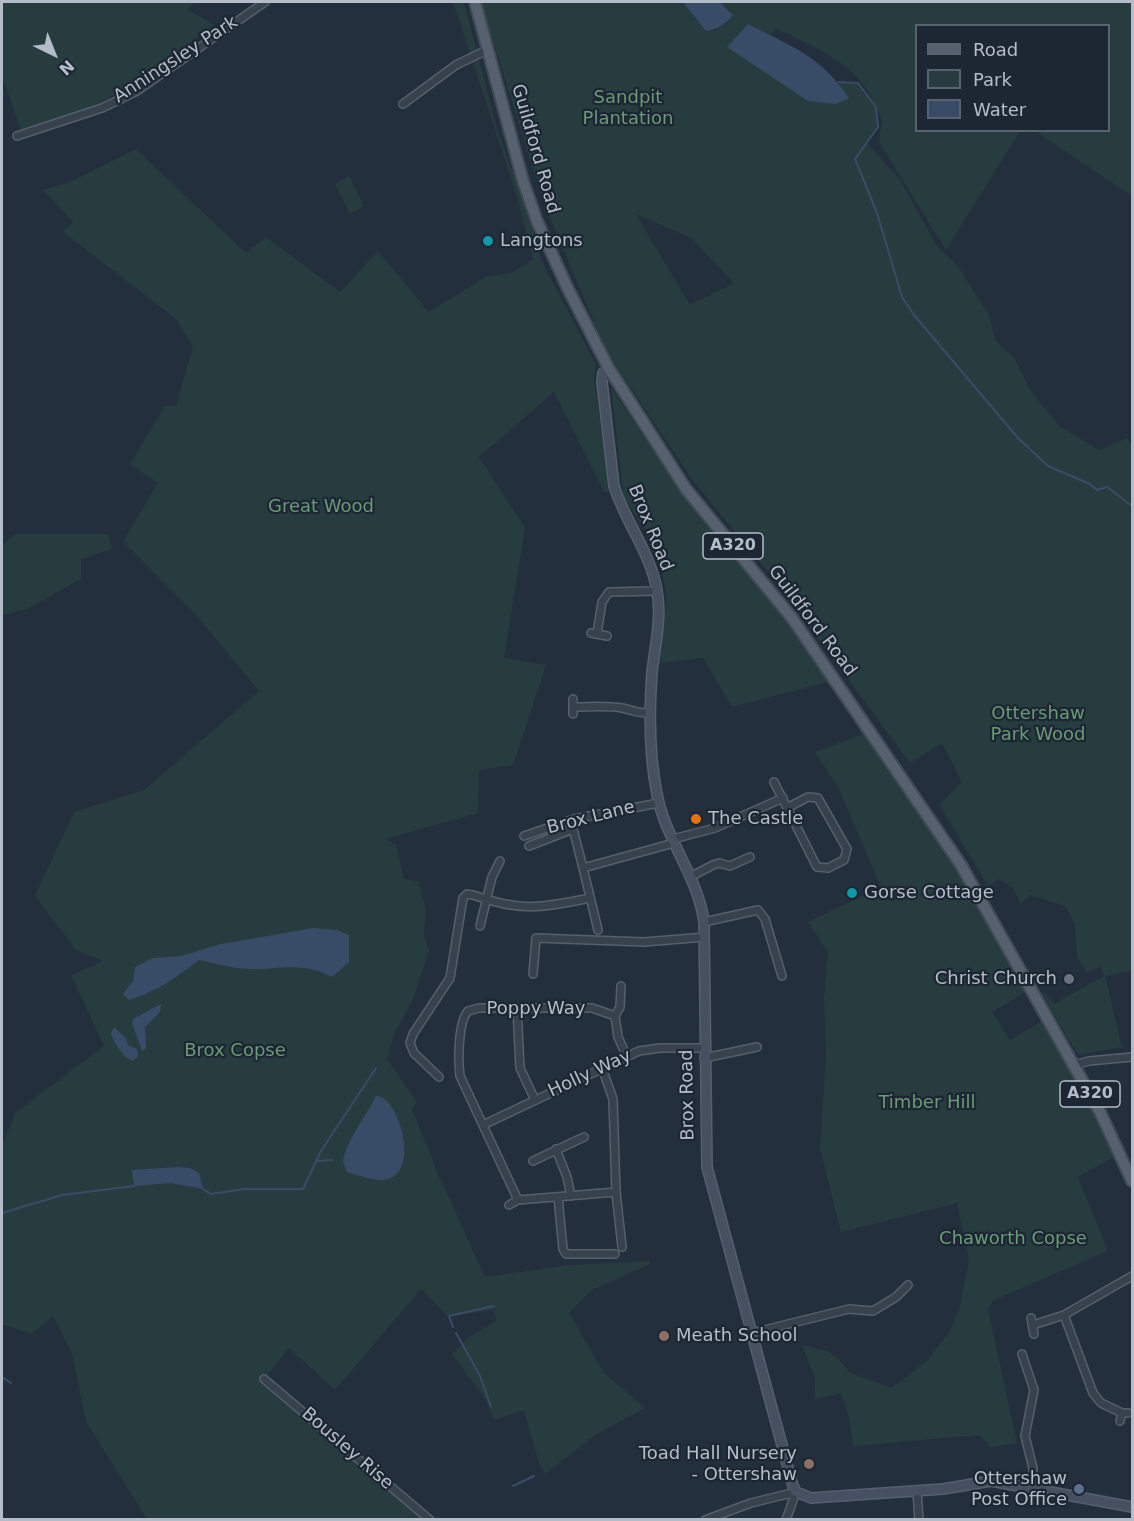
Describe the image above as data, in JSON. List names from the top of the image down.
{
  "streets": {
    "main road": ["Guildford Road", "A320"],
    "street": [
      "Anningsley Park",
      "Brox Road",
      "Brox Lane",
      "Poppy Way",
      "Holly Way",
      "Bousley Rise"
    ]
  },
  "crossings": [
    ["Guildford Road", "Brox Road"],
    ["Brox Road", "Brox Lane"],
    ["Brox Road", "Holly Way"],
    ["Poppy Way", "Holly Way"]
  ],
  "parks": [
    "Sandpit Plantation",
    "Great Wood",
    "Ottershaw Park Wood",
    "Brox Copse",
    "Timber Hill",
    "Chaworth Copse"
  ],
  "places": [
    "Langtons",
    "The Castle",
    "Gorse Cottage",
    "Christ Church",
    "Meath School",
    "Toad Hall Nursery - Ottershaw",
    "Ottershaw Post Office"
  ],
  "legend": ["Road", "Park", "Water"],
  "north": "bottom right"
}
